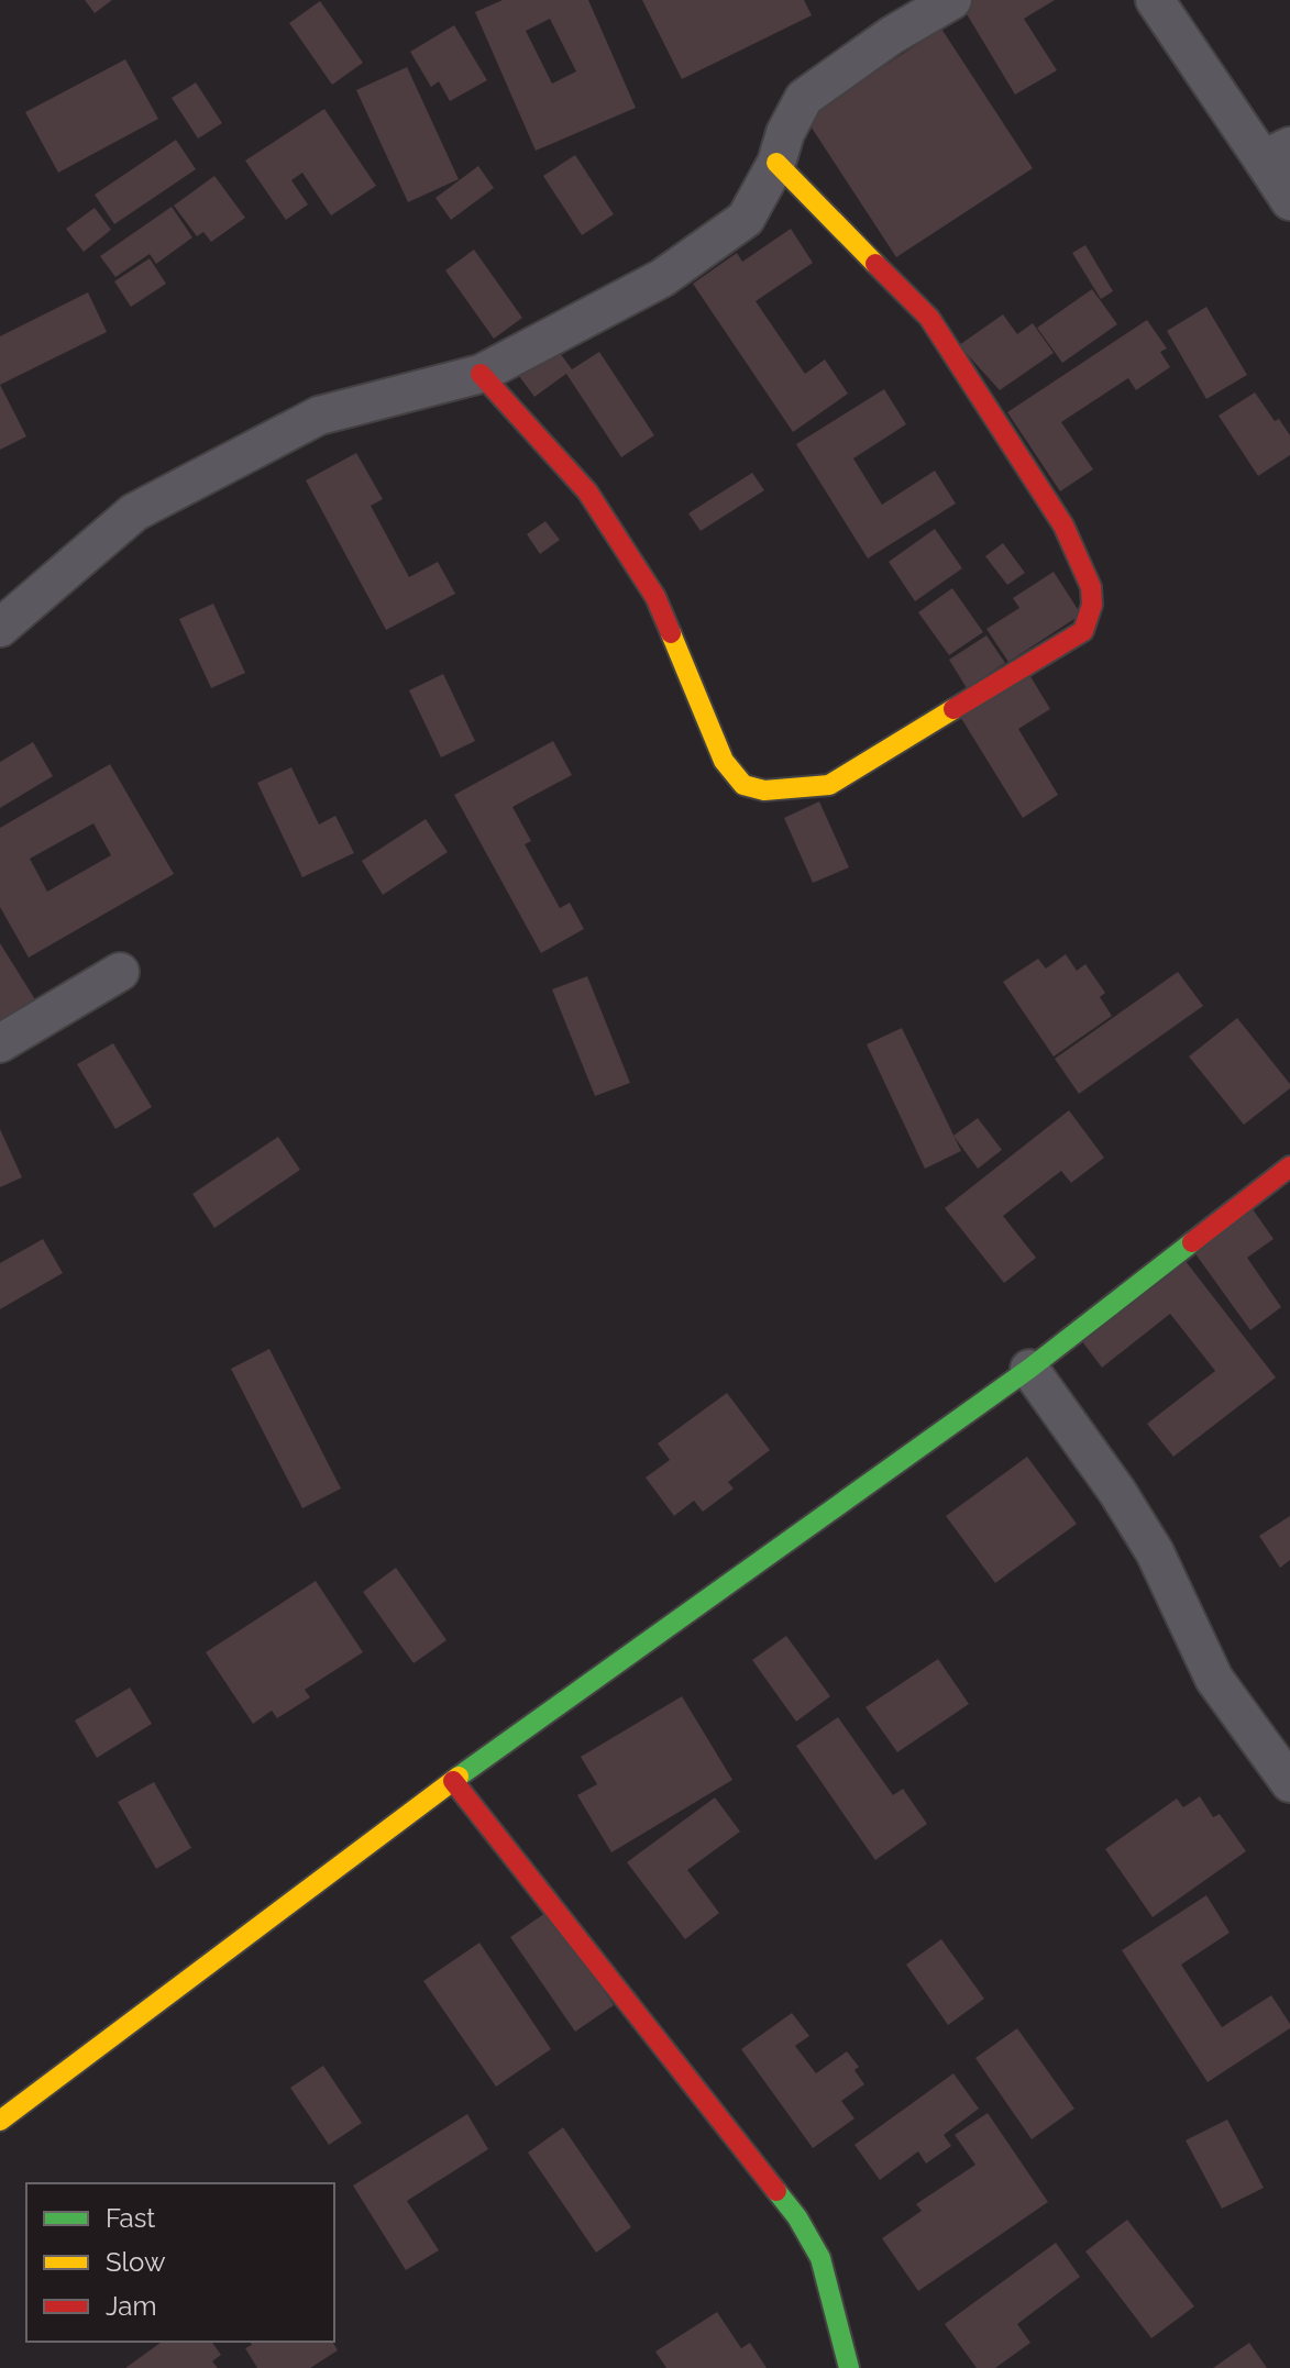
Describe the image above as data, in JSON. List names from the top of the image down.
{
  "legend": ["Fast", "Slow", "Jam"]
}
